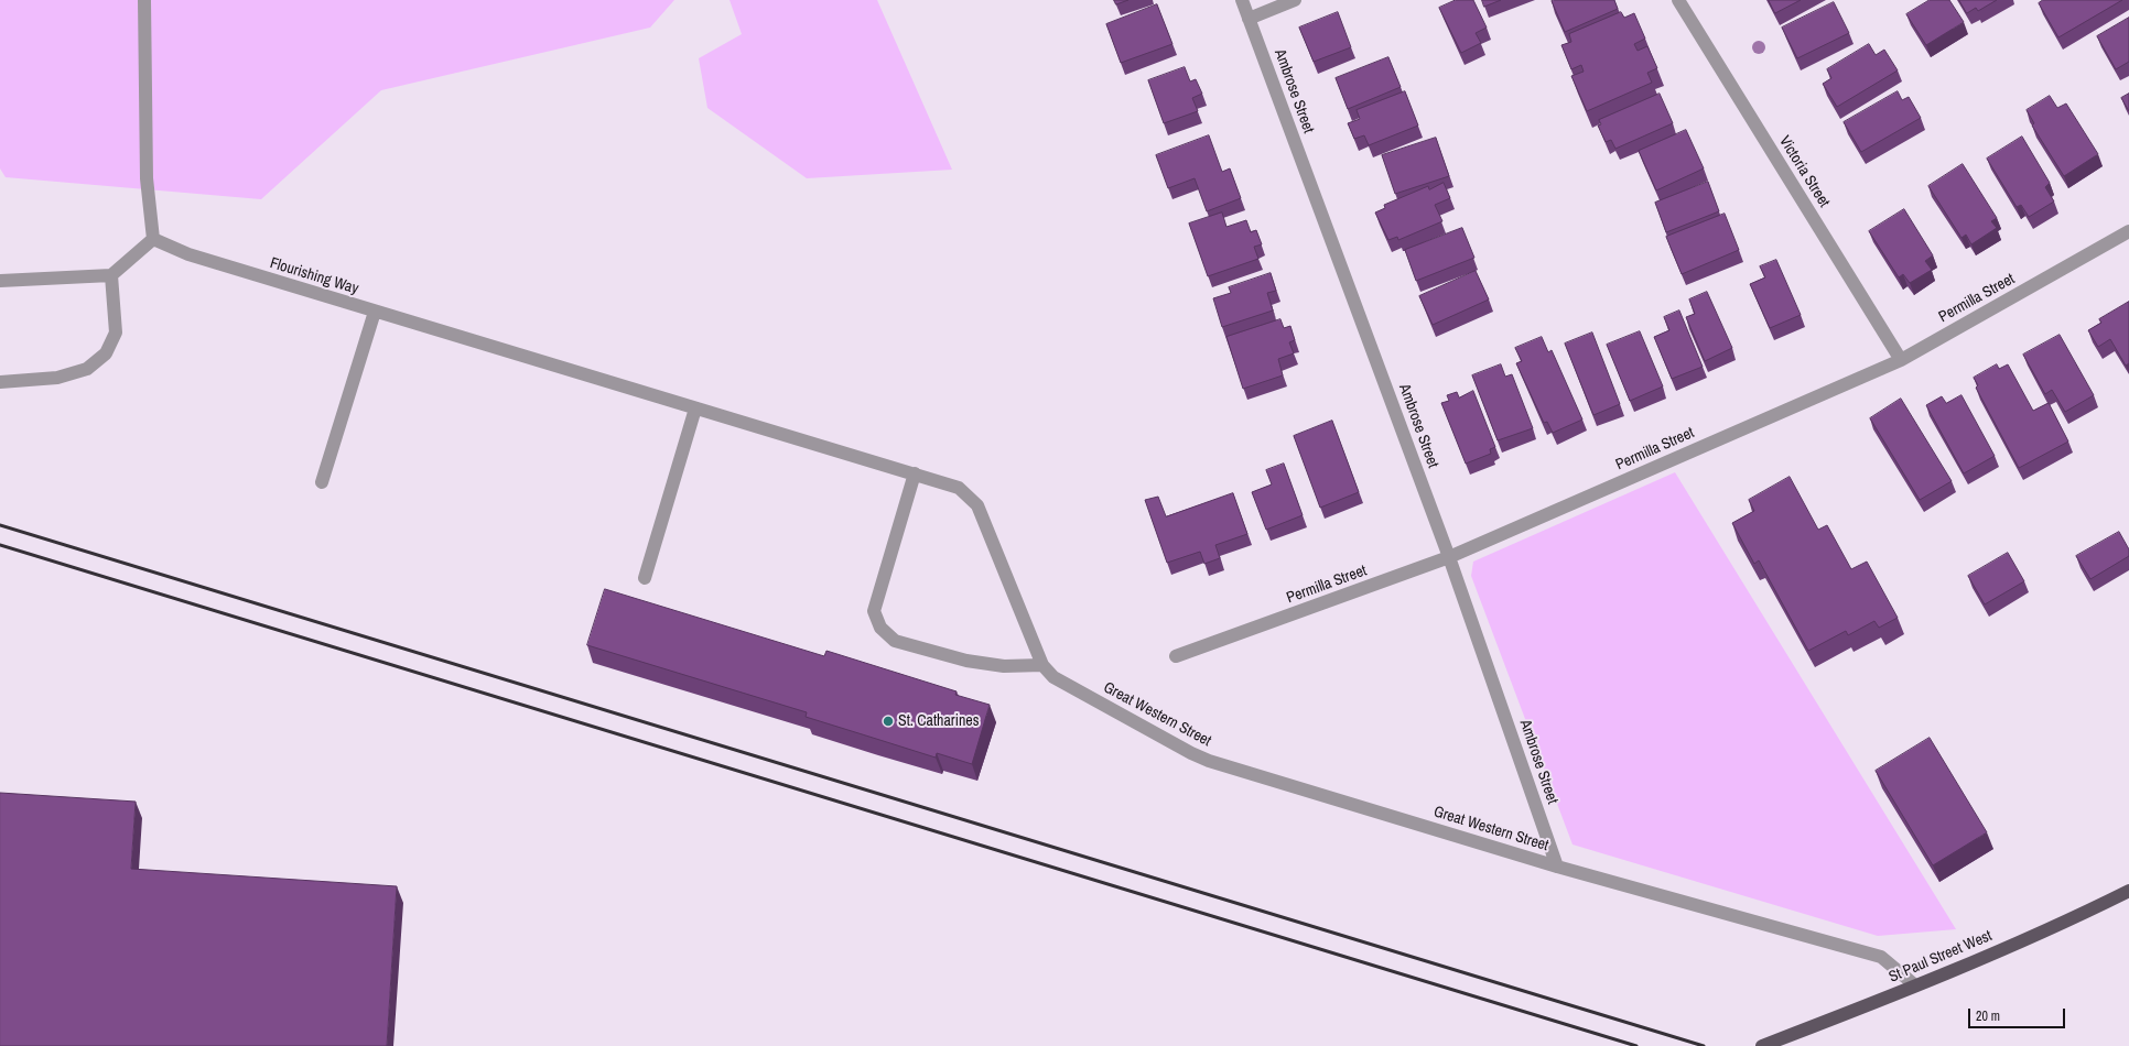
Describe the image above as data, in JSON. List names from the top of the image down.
{
  "streets": {
    "main road": ["St Paul Street West"],
    "street": [
      "Ambrose Street",
      "Victoria Street",
      "Flourishing Way",
      "Permilla Street",
      "Great Western Street"
    ]
  },
  "crossings": [
    ["Ambrose Street", "Permilla Street"],
    ["Ambrose Street", "Great Western Street"],
    ["Victoria Street", "Permilla Street"],
    ["Flourishing Way", "Great Western Street"],
    ["Great Western Street", "St Paul Street West"]
  ],
  "places": ["St. Catharines"],
  "scale_bar": "20 m"
}
